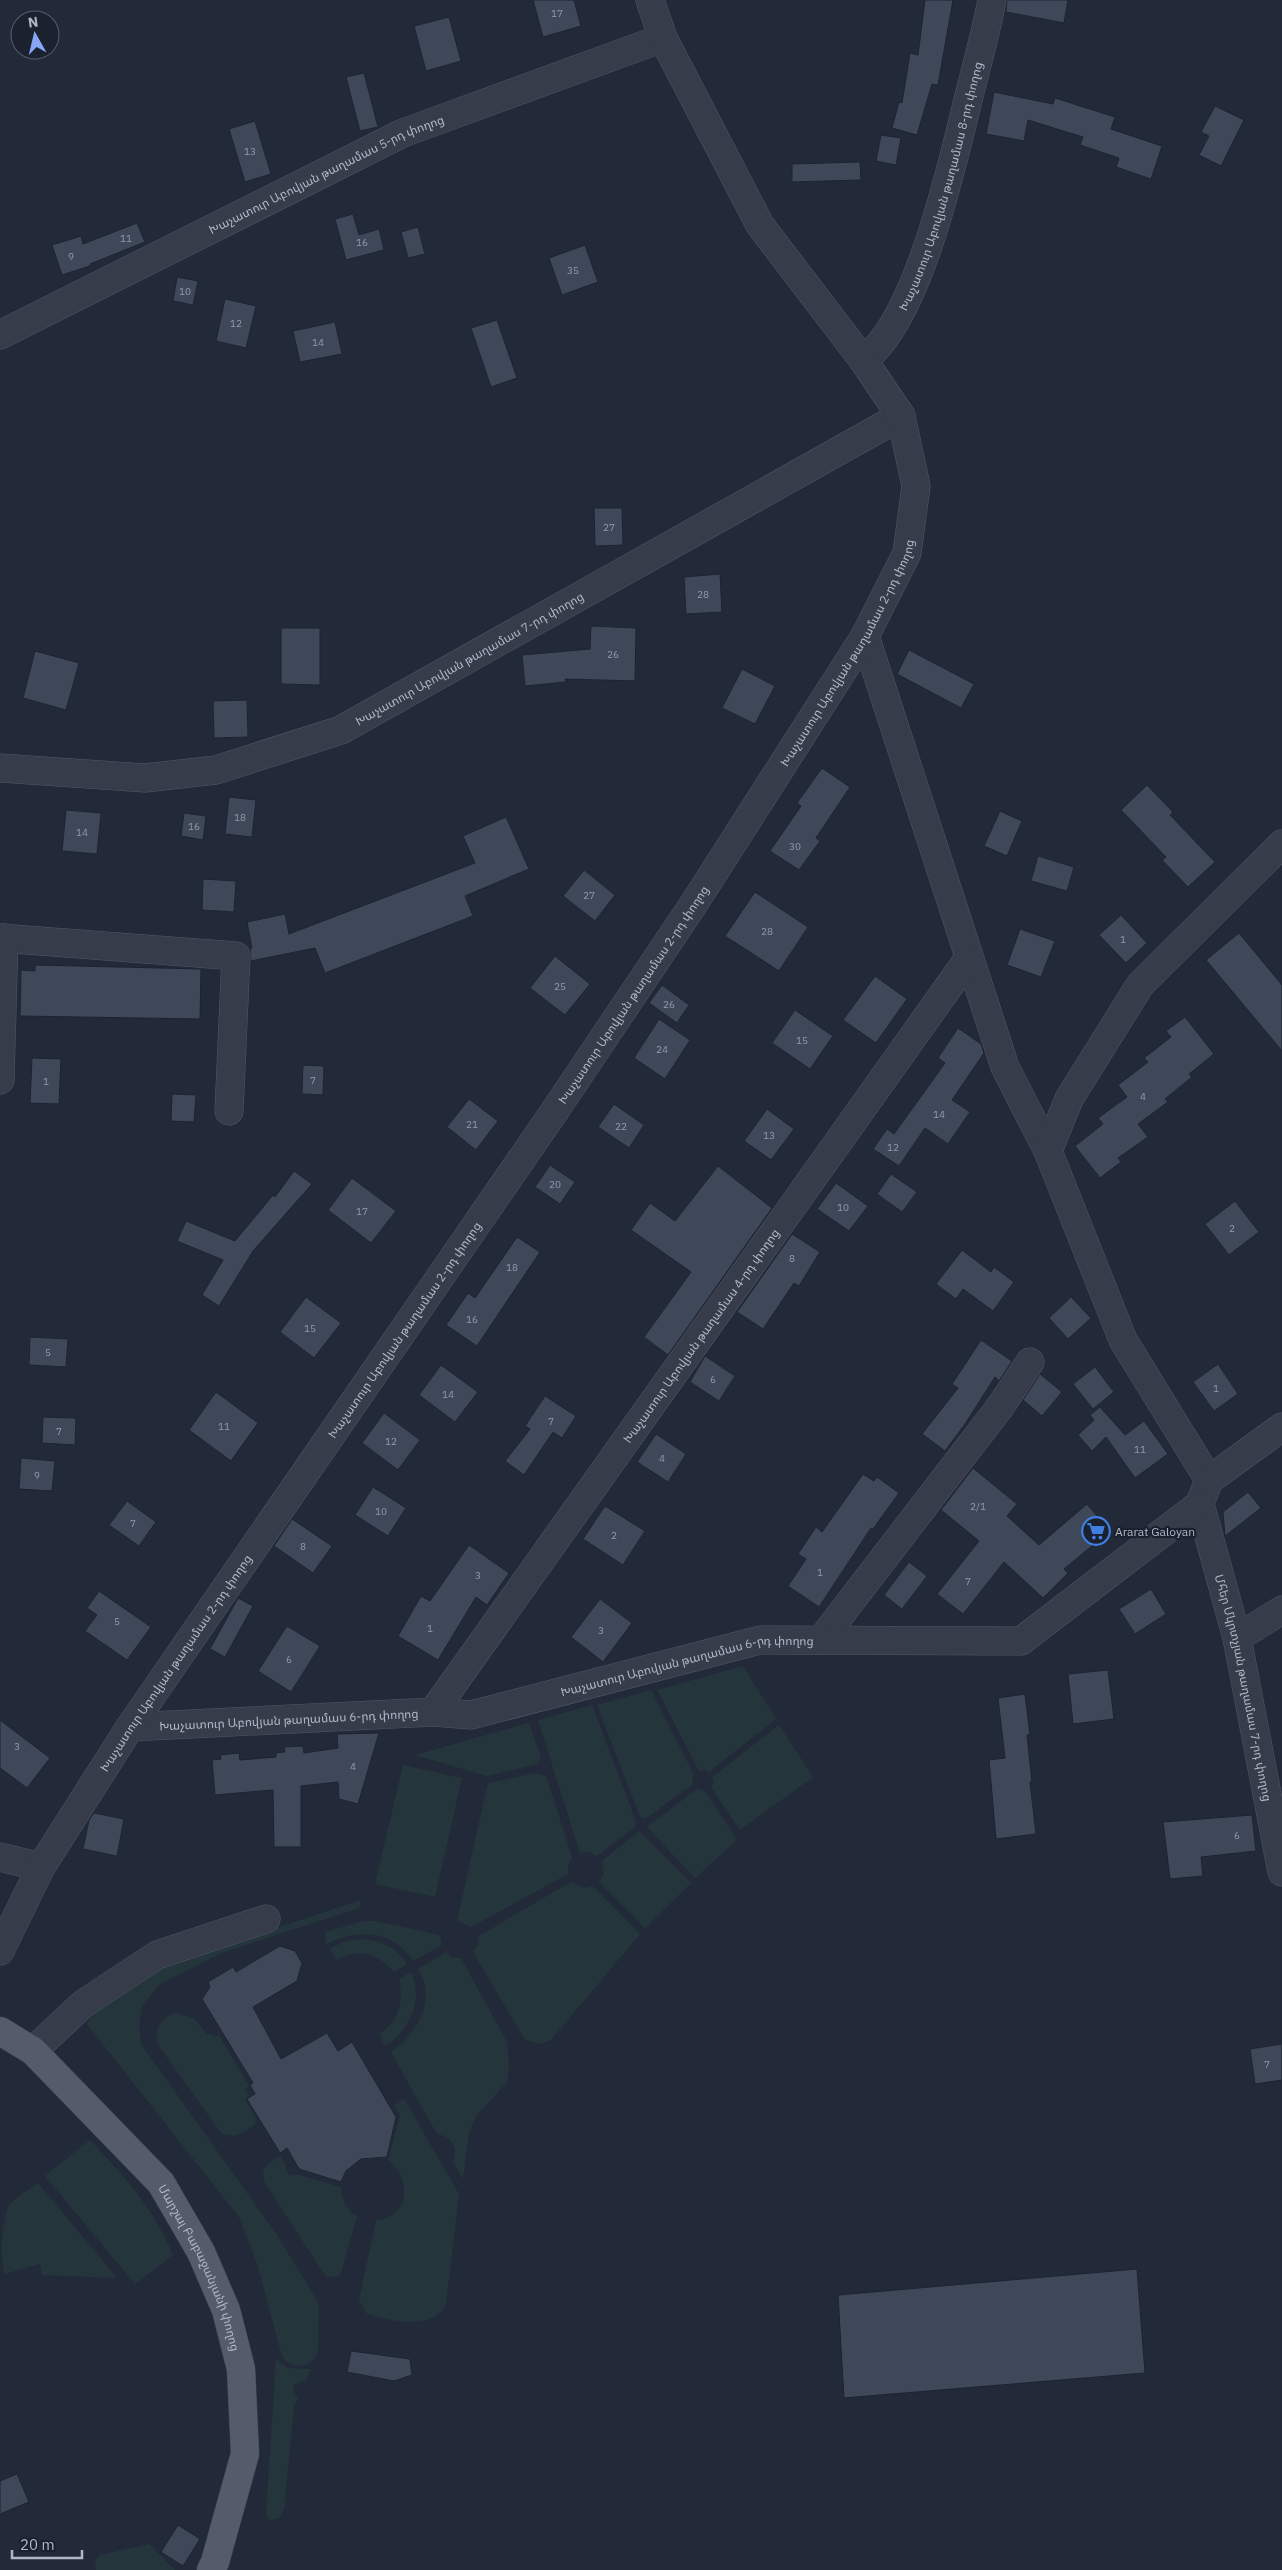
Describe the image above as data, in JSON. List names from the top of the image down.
{
  "streets": {
    "main road": ["Մարշալ Բաբաջանյանի փողոց"],
    "street": [
      "Խաչատուր Աբովյան թաղամաս 5-րդ փողոց",
      "Խաչատուր Աբովյան թաղամաս 8-րդ փողոց",
      "Խաչատուր Աբովյան թաղամաս 2-րդ փողոց",
      "Խաչատուր Աբովյան թաղամաս 7-րդ փողոց",
      "Խաչատուր Աբովյան թաղամաս 4-րդ փողոց",
      "Խաչատուր Աբովյան թաղամաս 6-րդ փողոց",
      "Մհեր Մկրտչյան թաղամաս 7-րդ փողոց"
    ]
  },
  "crossings": [
    ["Խաչատուր Աբովյան թաղամաս 5-րդ փողոց", "Խաչատուր Աբովյան թաղամաս 2-րդ փողոց"],
    ["Խաչատուր Աբովյան թաղամաս 8-րդ փողոց", "Խաչատուր Աբովյան թաղամաս 2-րդ փողոց"],
    ["Խաչատուր Աբովյան թաղամաս 2-րդ փողոց", "Խաչատուր Աբովյան թաղամաս 7-րդ փողոց"],
    ["Խաչատուր Աբովյան թաղամաս 2-րդ փողոց", "Խաչատուր Աբովյան թաղամաս 6-րդ փողոց"],
    ["Խաչատուր Աբովյան թաղամաս 2-րդ փողոց", "Մհեր Մկրտչյան թաղամաս 7-րդ փողոց"],
    ["Խաչատուր Աբովյան թաղամաս 4-րդ փողոց", "Խաչատուր Աբովյան թաղամաս 6-րդ փողոց"],
    ["Խաչատուր Աբովյան թաղամաս 4-րդ փողոց", "Մհեր Մկրտչյան թաղամաս 7-րդ փողոց"],
    ["Խաչատուր Աբովյան թաղամաս 6-րդ փողոց", "Մհեր Մկրտչյան թաղամաս 7-րդ փողոց"]
  ],
  "places": {
    "supermarket": ["Ararat Galoyan"]
  },
  "house_numbers": [
    "17",
    "13",
    "11",
    "16",
    "9",
    "35",
    "10",
    "12",
    "14",
    "27",
    "28",
    "26",
    "18",
    "16",
    "14",
    "30",
    "27",
    "28",
    "1",
    "25",
    "26",
    "15",
    "24",
    "7",
    "1",
    "4",
    "14",
    "21",
    "22",
    "13",
    "12",
    "20",
    "10",
    "17",
    "2",
    "8",
    "18",
    "16",
    "15",
    "5",
    "6",
    "1",
    "14",
    "7",
    "11",
    "7",
    "12",
    "11",
    "4",
    "9",
    "2/1",
    "10",
    "7",
    "2",
    "8",
    "1",
    "3",
    "7",
    "5",
    "1",
    "3",
    "6",
    "3",
    "4",
    "6",
    "7"
  ],
  "scale_bar": "20 m",
  "north": "top"
}
